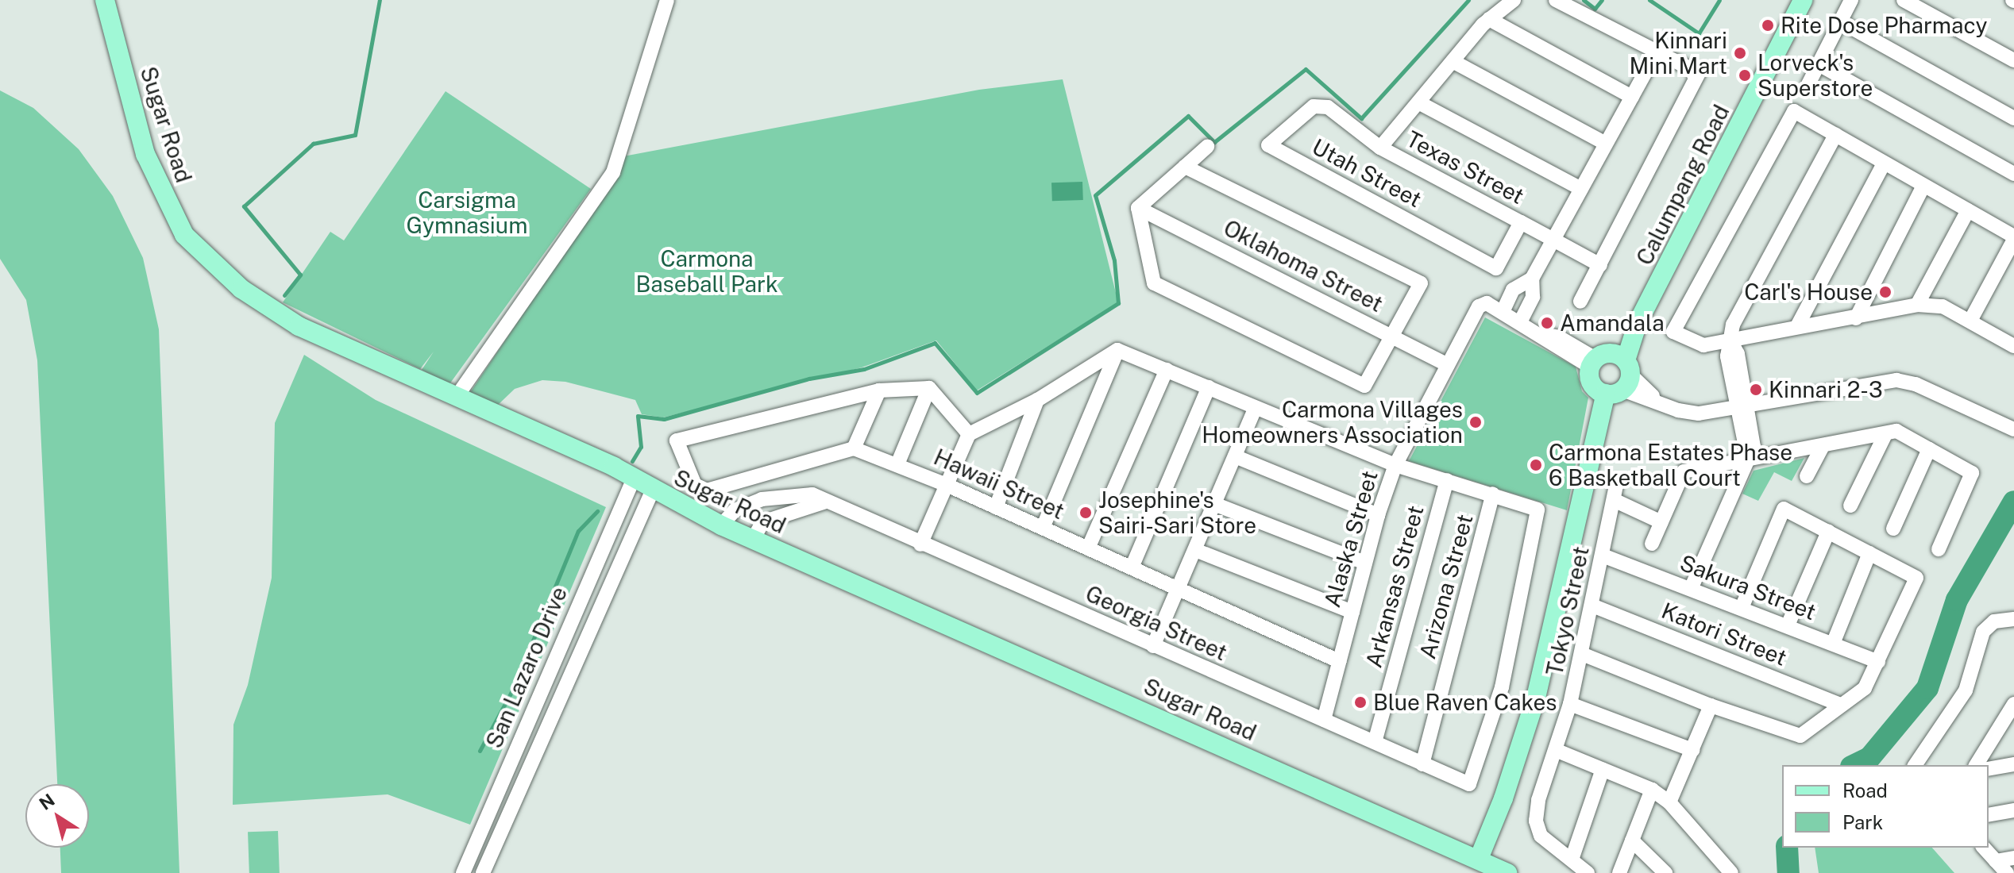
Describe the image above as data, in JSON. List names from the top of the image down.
{
  "streets": {
    "main road": ["Sugar Road", "Calumpang Road"],
    "street": [
      "Texas Street",
      "Utah Street",
      "Oklahoma Street",
      "Hawaii Street",
      "Alaska Street",
      "Arkansas Street",
      "Arizona Street",
      "Sakura Street",
      "Tokyo Street",
      "Georgia Street",
      "Katori Street",
      "San Lazaro Drive"
    ]
  },
  "crossings": [
    ["Sugar Road", "Calumpang Road"],
    ["Sugar Road", "Georgia Street"],
    ["Sugar Road", "San Lazaro Drive"],
    ["Texas Street", "Utah Street"],
    ["Calumpang Road", "Alaska Street"],
    ["Oklahoma Street", "Alaska Street"],
    ["Hawaii Street", "Alaska Street"],
    ["Alaska Street", "Georgia Street"],
    ["Arkansas Street", "Georgia Street"],
    ["Arizona Street", "Georgia Street"],
    ["Sakura Street", "Tokyo Street"],
    ["Tokyo Street", "Katori Street"]
  ],
  "parks": ["Carsigma Gymnasium", "Carmona Baseball Park"],
  "places": [
    "Rite Dose Pharmacy",
    "Kinnari Mini Mart",
    "Lorveck's Superstore",
    "Carl's House",
    "Amandala",
    "Kinnari 2-3",
    "Carmona Villages Homeowners Association",
    "Carmona Estates Phase 6 Basketball Court",
    "Josephine's Sairi-Sari Store",
    "Blue Raven Cakes"
  ],
  "legend": ["Road", "Park"],
  "north": "top left"
}
